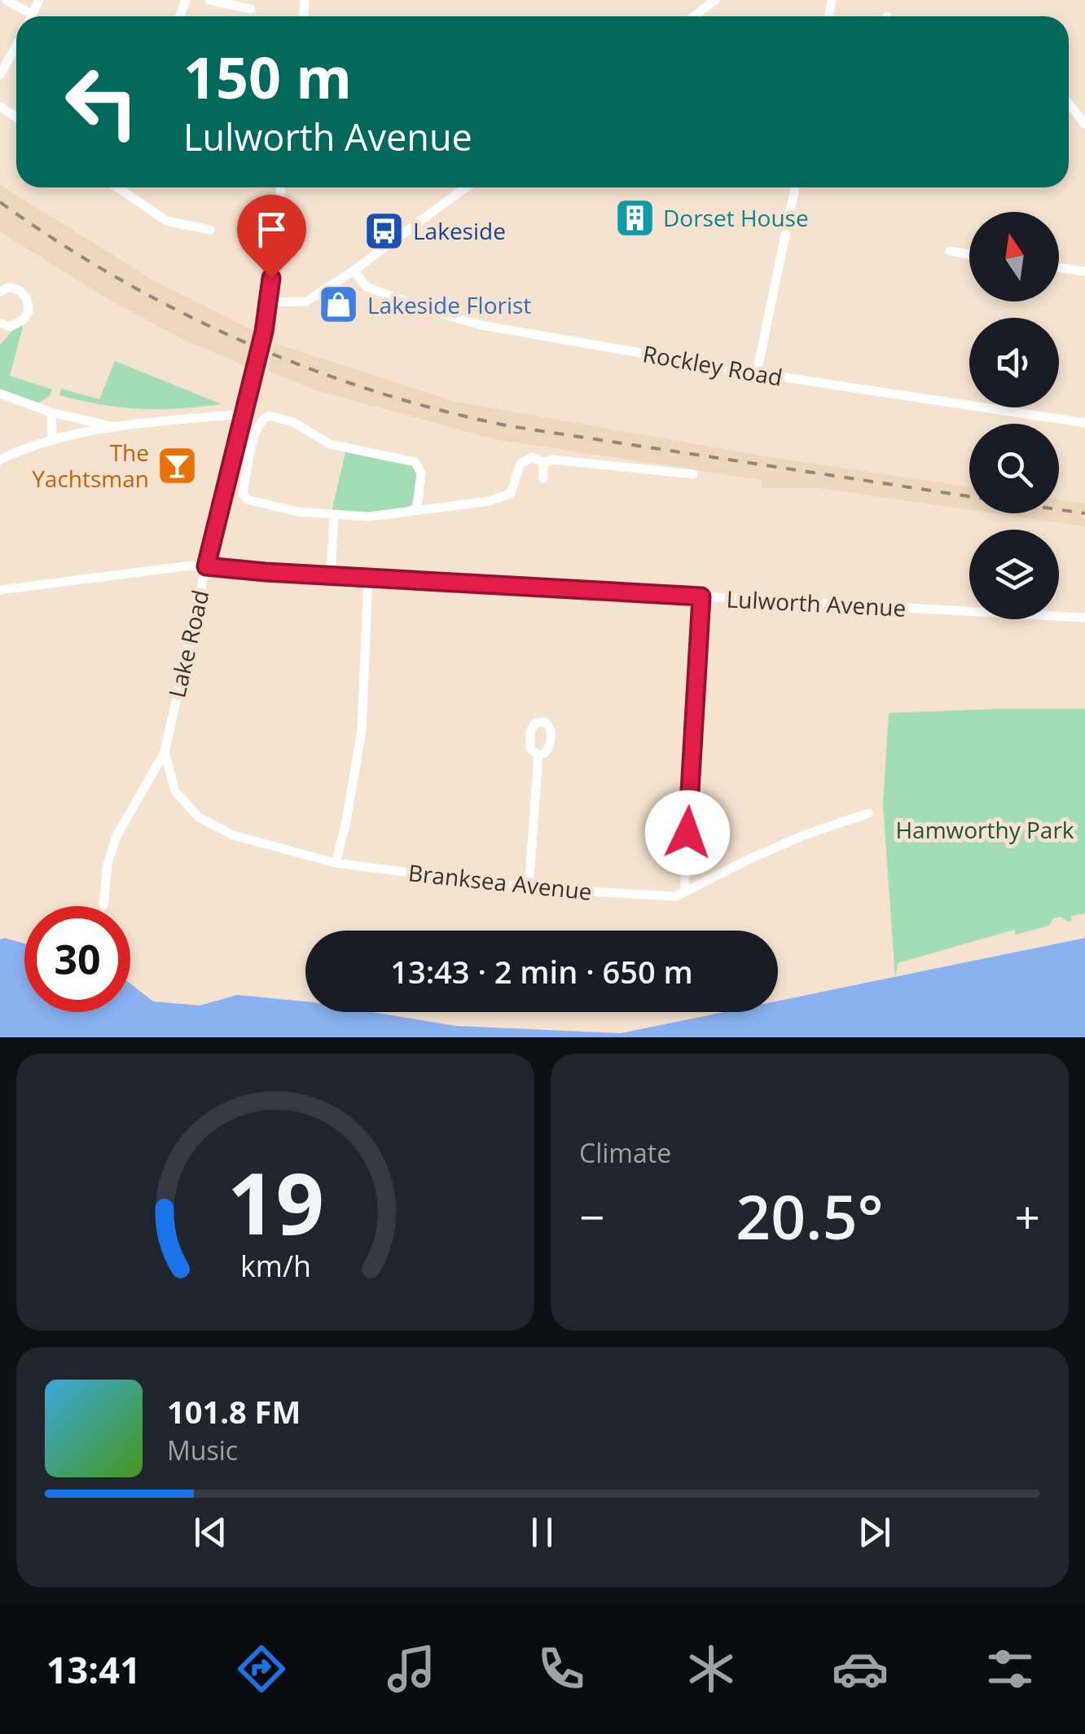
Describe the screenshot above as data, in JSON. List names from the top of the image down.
{
  "streets": {
    "street": [
      "Rockley Road",
      "Lulworth Avenue",
      "Lake Road",
      "Branksea Avenue"
    ]
  },
  "crossings": [
    ["Lulworth Avenue", "Lake Road"],
    ["Lake Road", "Branksea Avenue"]
  ],
  "parks": ["Hamworthy Park"],
  "places": {
    "building": ["Dorset House"],
    "bus stop": ["Lakeside"],
    "shop": ["Lakeside Florist"],
    "bar": ["The Yachtsman"]
  },
  "north": "top",
  "page": {
    "turn": ["150 m", "Lulworth Avenue"],
    "limit": "30",
    "trip": "13:43 · 2 min · 650 m",
    "tile": "Climate",
    "heat": ["−", "20.5°", "+"],
    "song": ["101.8 FM", "Music"],
    "tabs": "13:41",
    "gauge": ["19", "km/h"]
  }
}
